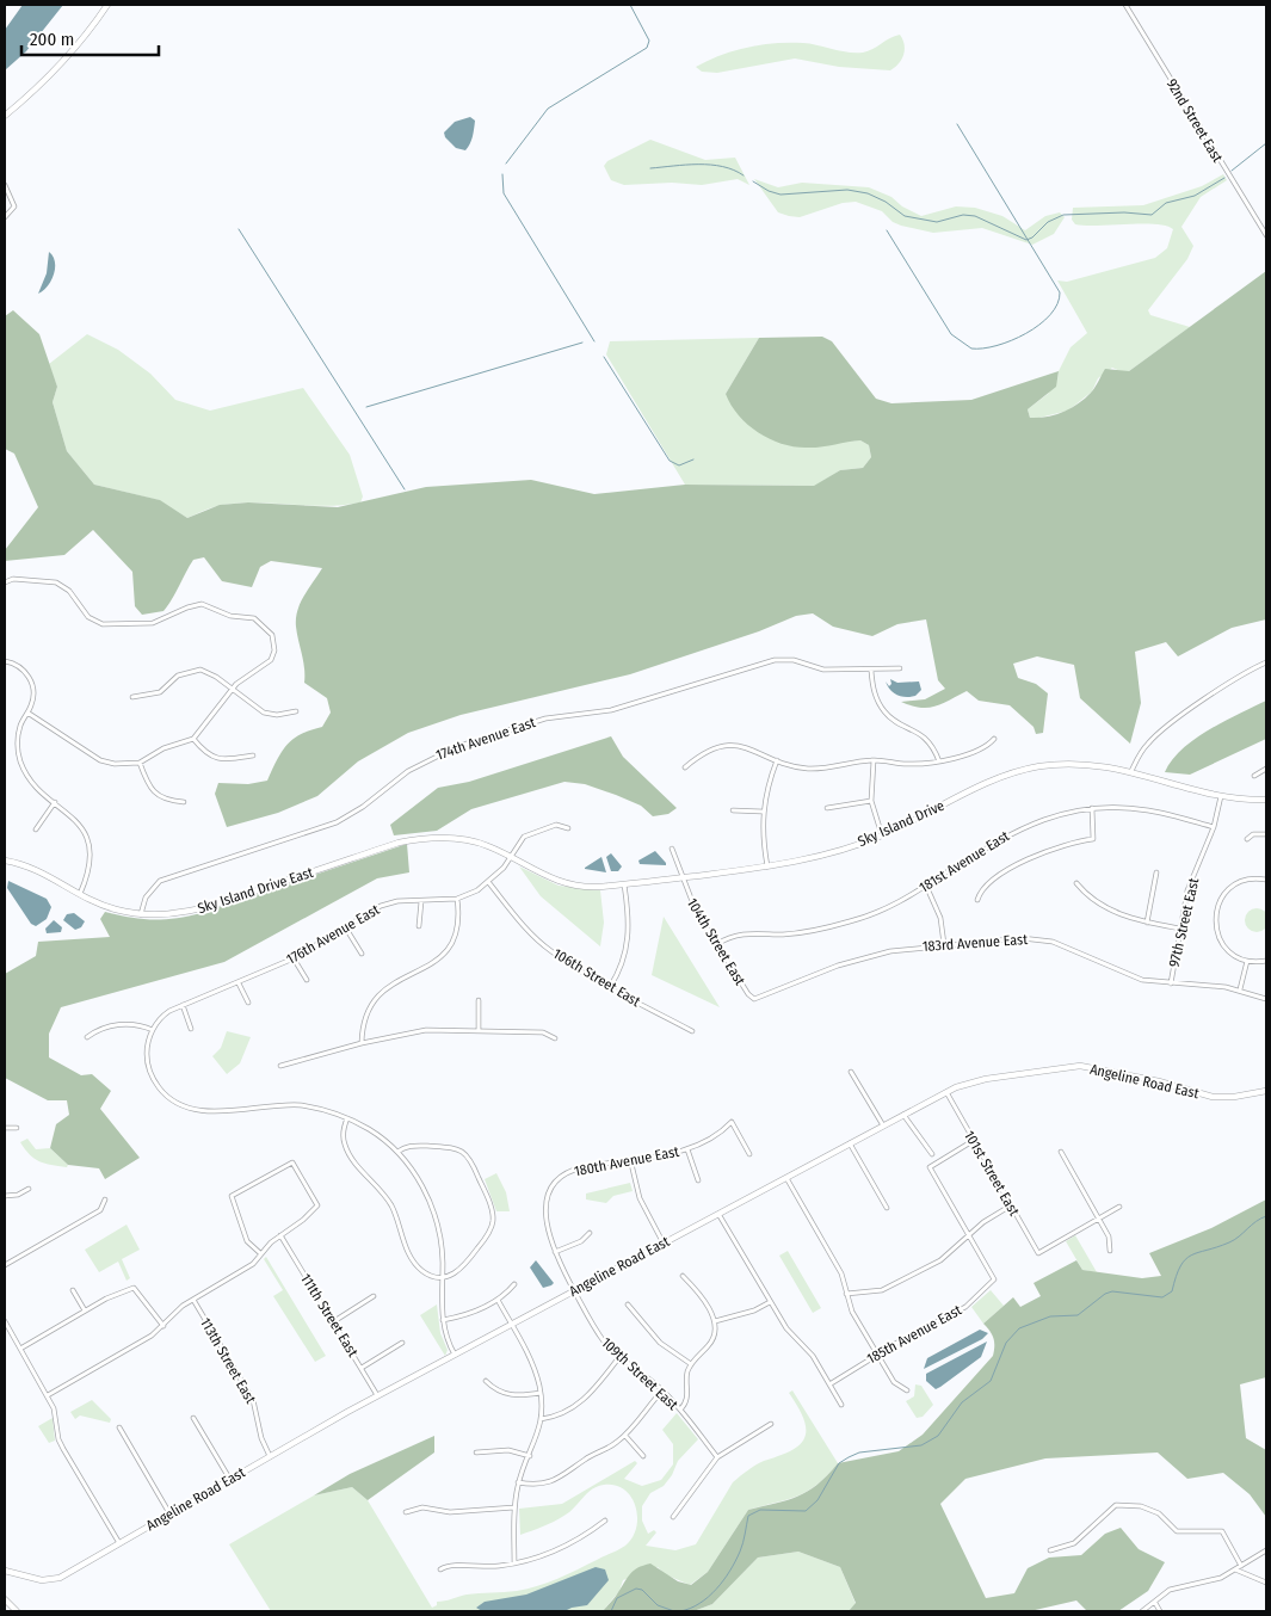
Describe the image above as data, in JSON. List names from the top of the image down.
{
  "streets": {
    "street": [
      "92nd Street East",
      "174th Avenue East",
      "Sky Island Drive",
      "181st Avenue East",
      "Sky Island Drive East",
      "97th Street East",
      "176th Avenue East",
      "104th Street East",
      "183rd Avenue East",
      "106th Street East",
      "Angeline Road East",
      "180th Avenue East",
      "101st Street East",
      "111th Street East",
      "185th Avenue East",
      "113th Street East",
      "109th Street East"
    ]
  },
  "crossings": [
    ["174th Avenue East", "Sky Island Drive East"],
    ["Sky Island Drive", "Sky Island Drive East"],
    ["Sky Island Drive", "97th Street East"],
    ["Sky Island Drive", "176th Avenue East"],
    ["Sky Island Drive", "104th Street East"],
    ["181st Avenue East", "97th Street East"],
    ["181st Avenue East", "104th Street East"],
    ["Sky Island Drive East", "176th Avenue East"],
    ["97th Street East", "183rd Avenue East"],
    ["176th Avenue East", "106th Street East"],
    ["104th Street East", "183rd Avenue East"],
    ["Angeline Road East", "101st Street East"],
    ["Angeline Road East", "111th Street East"],
    ["Angeline Road East", "113th Street East"],
    ["Angeline Road East", "109th Street East"],
    ["180th Avenue East", "109th Street East"]
  ],
  "scale_bar": "200 m"
}
